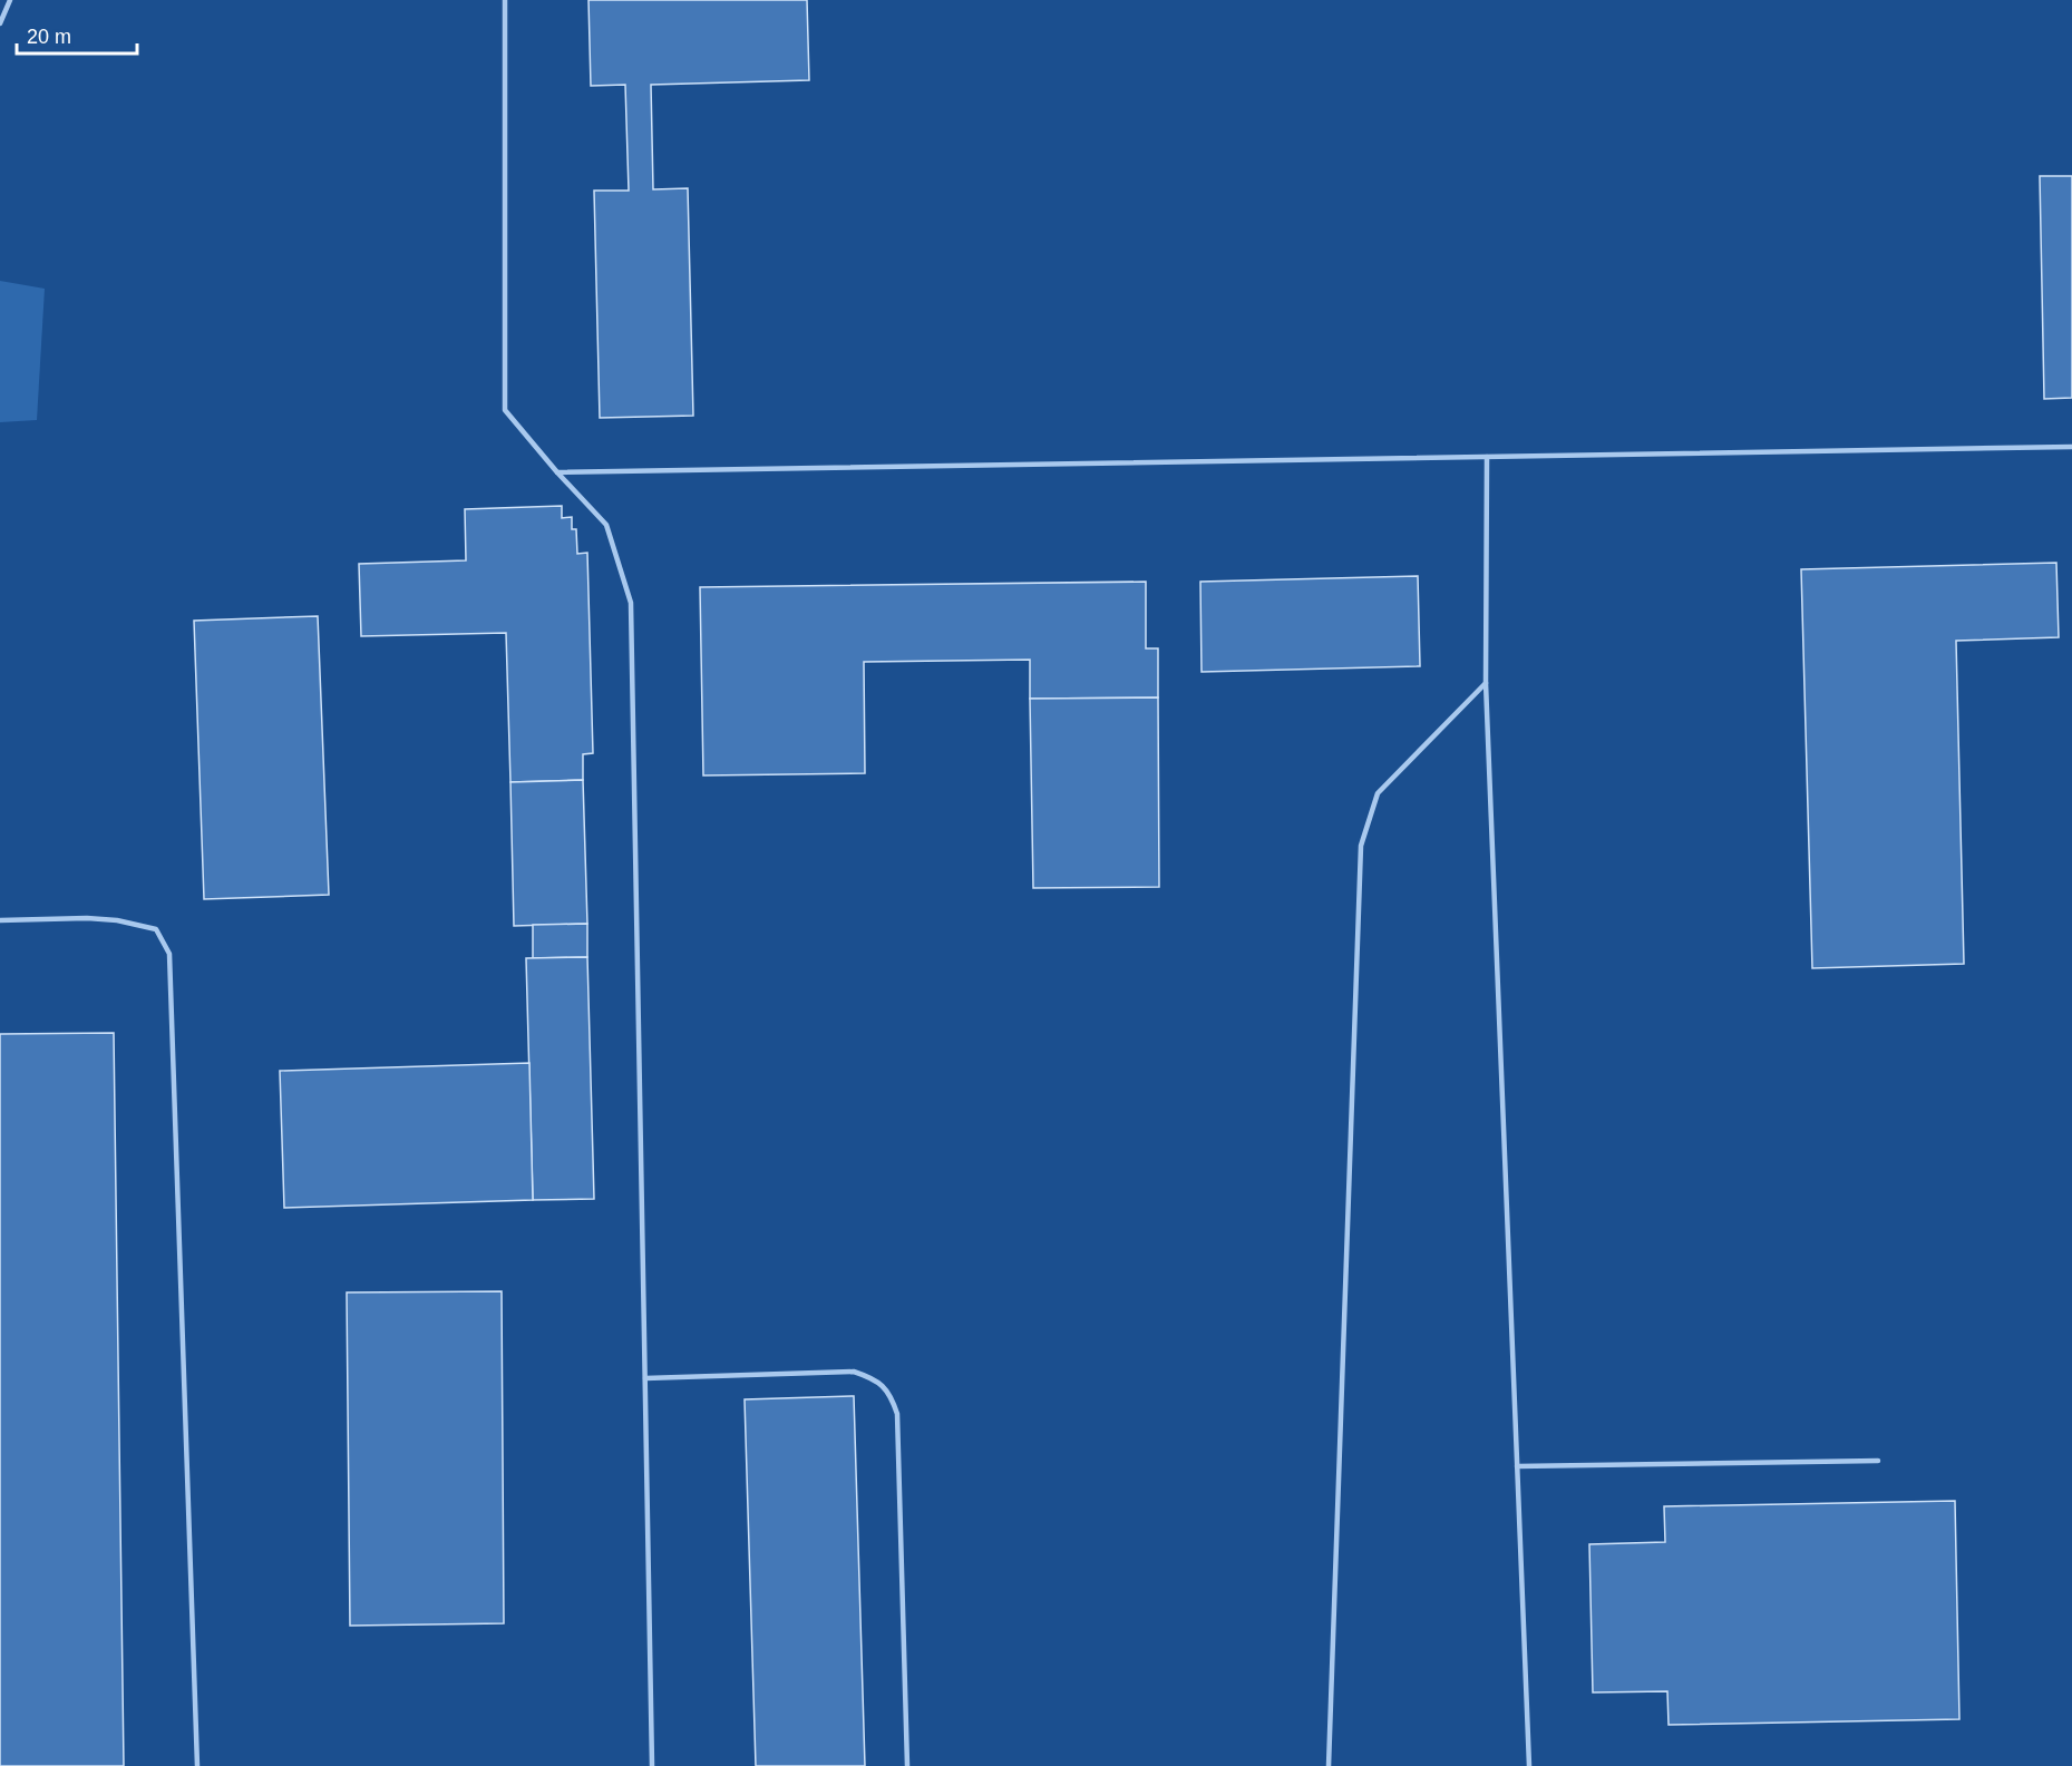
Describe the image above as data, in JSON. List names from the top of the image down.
{
  "scale_bar": "20 m"
}
